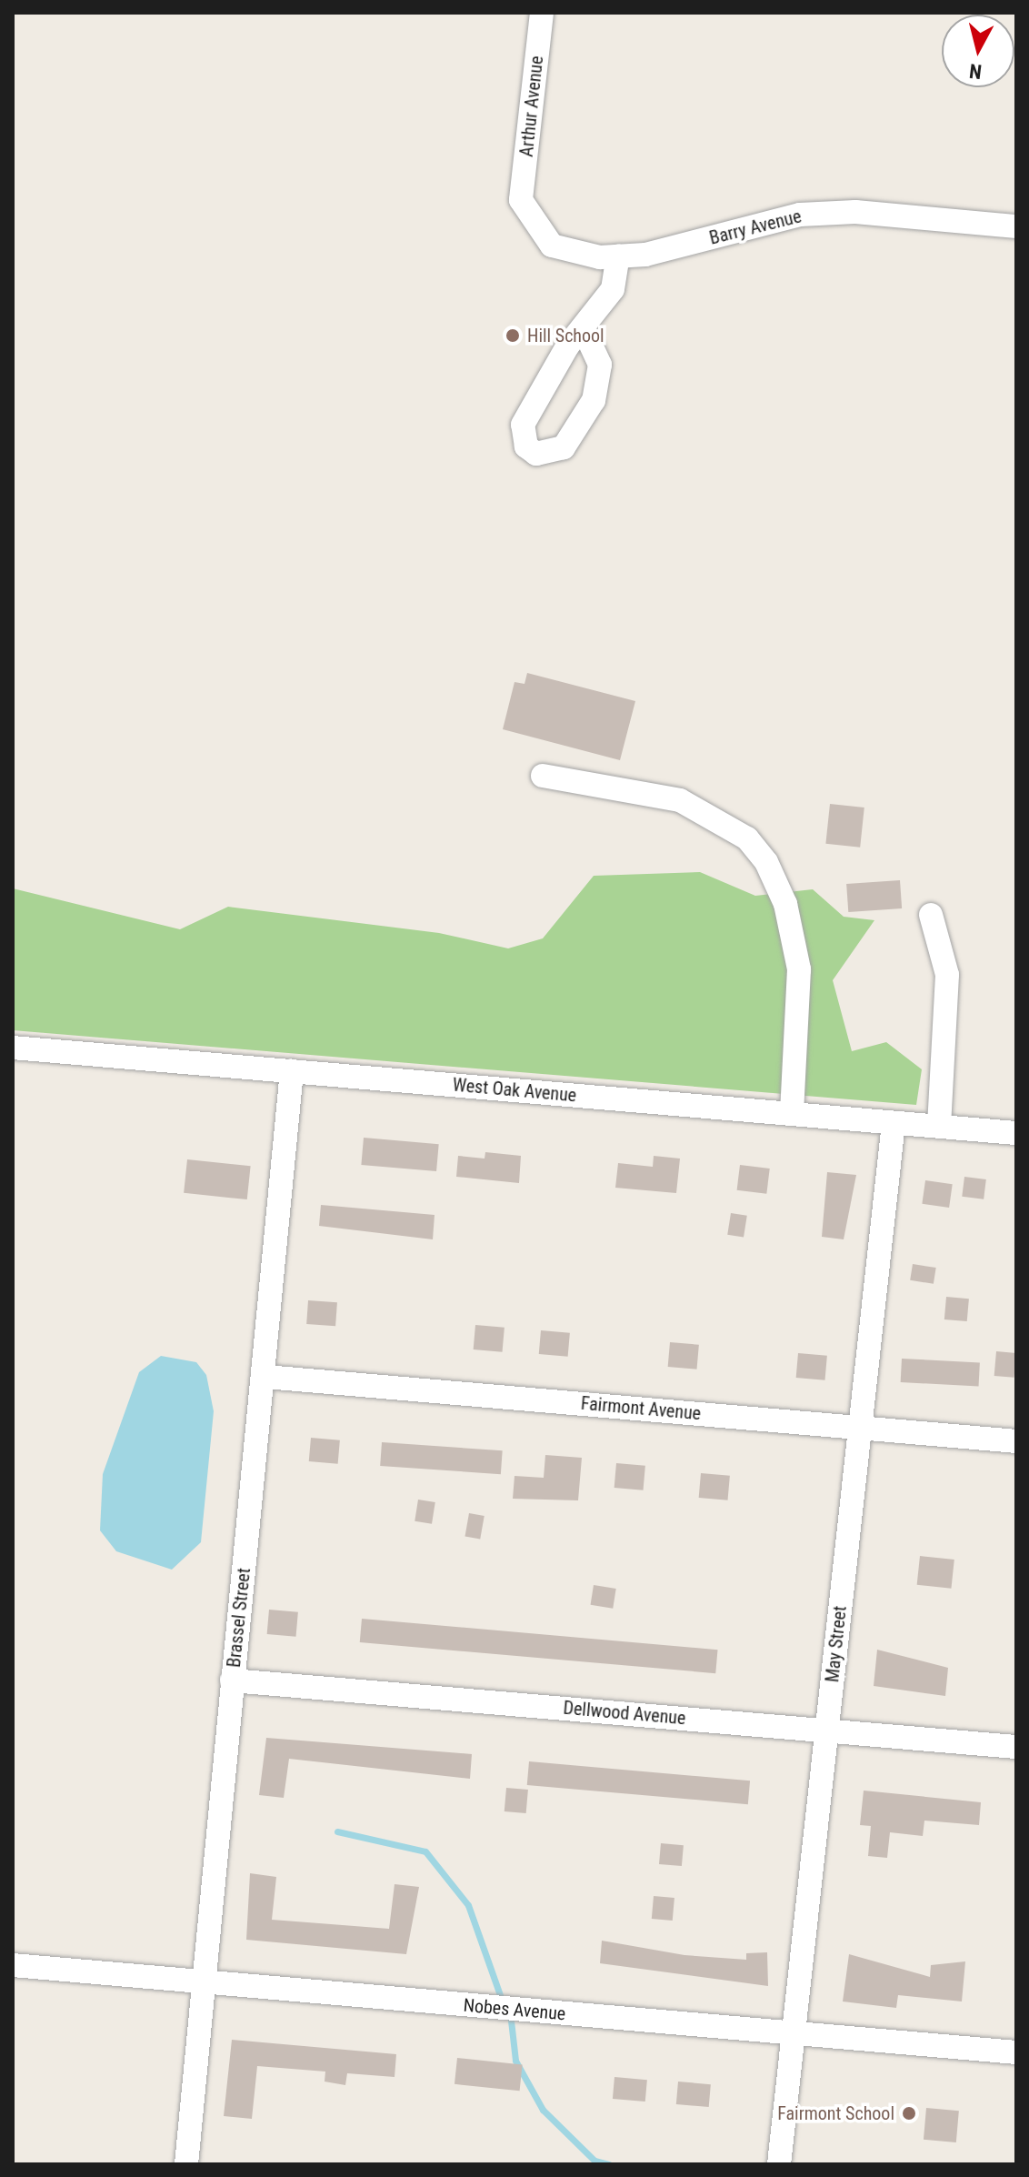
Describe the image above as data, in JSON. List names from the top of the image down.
{
  "streets": {
    "street": [
      "Arthur Avenue",
      "Barry Avenue",
      "West Oak Avenue",
      "Fairmont Avenue",
      "Brassel Street",
      "May Street",
      "Dellwood Avenue",
      "Nobes Avenue"
    ]
  },
  "crossings": [
    ["Arthur Avenue", "Barry Avenue"],
    ["West Oak Avenue", "Brassel Street"],
    ["West Oak Avenue", "May Street"],
    ["Fairmont Avenue", "Brassel Street"],
    ["Fairmont Avenue", "May Street"],
    ["Brassel Street", "Dellwood Avenue"],
    ["Brassel Street", "Nobes Avenue"],
    ["May Street", "Dellwood Avenue"],
    ["May Street", "Nobes Avenue"]
  ],
  "places": ["Hill School", "Fairmont School"],
  "north": "bottom"
}
